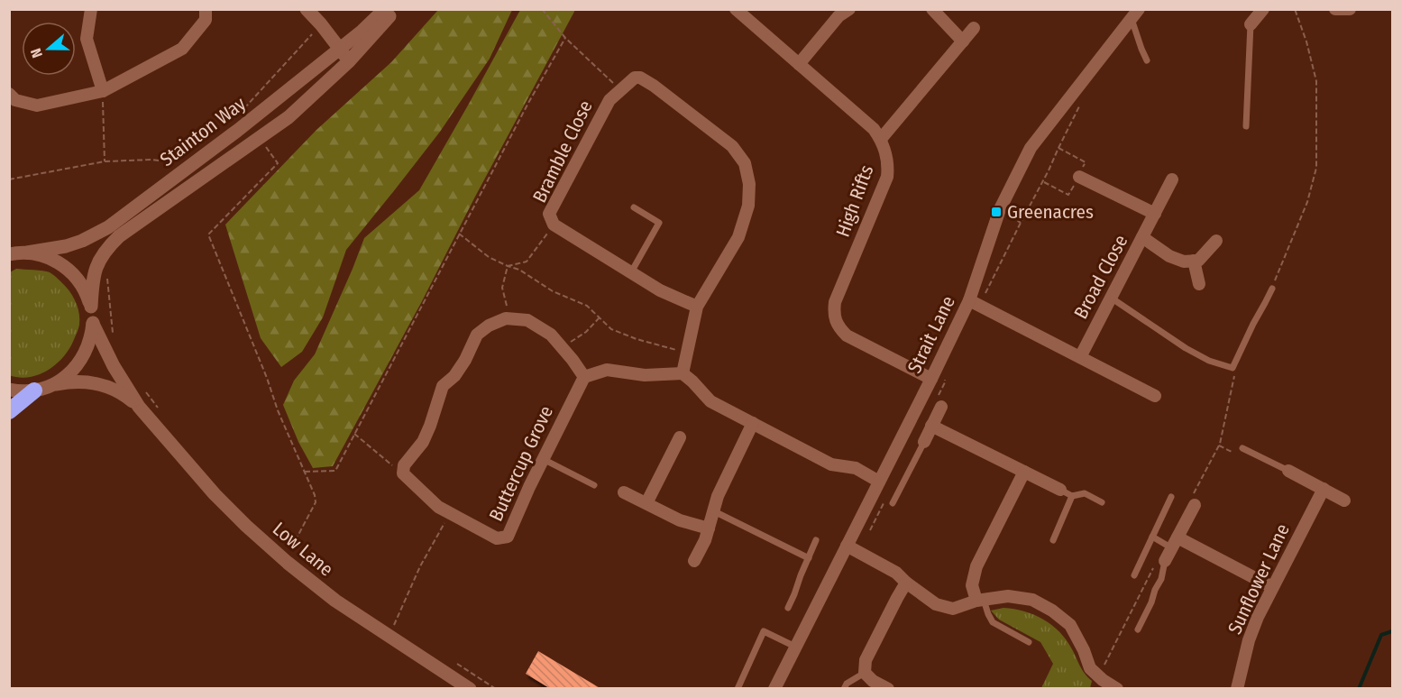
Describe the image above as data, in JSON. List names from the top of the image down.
{
  "streets": {
    "street": [
      "Stainton Way",
      "Bramble Close",
      "High Rifts",
      "Broad Close",
      "Strait Lane",
      "Buttercup Grove",
      "Low Lane",
      "Sunflower Lane"
    ]
  },
  "crossings": [
    ["High Rifts", "Strait Lane"]
  ],
  "places": {
    "transit": ["Greenacres"]
  },
  "north": "left"
}
